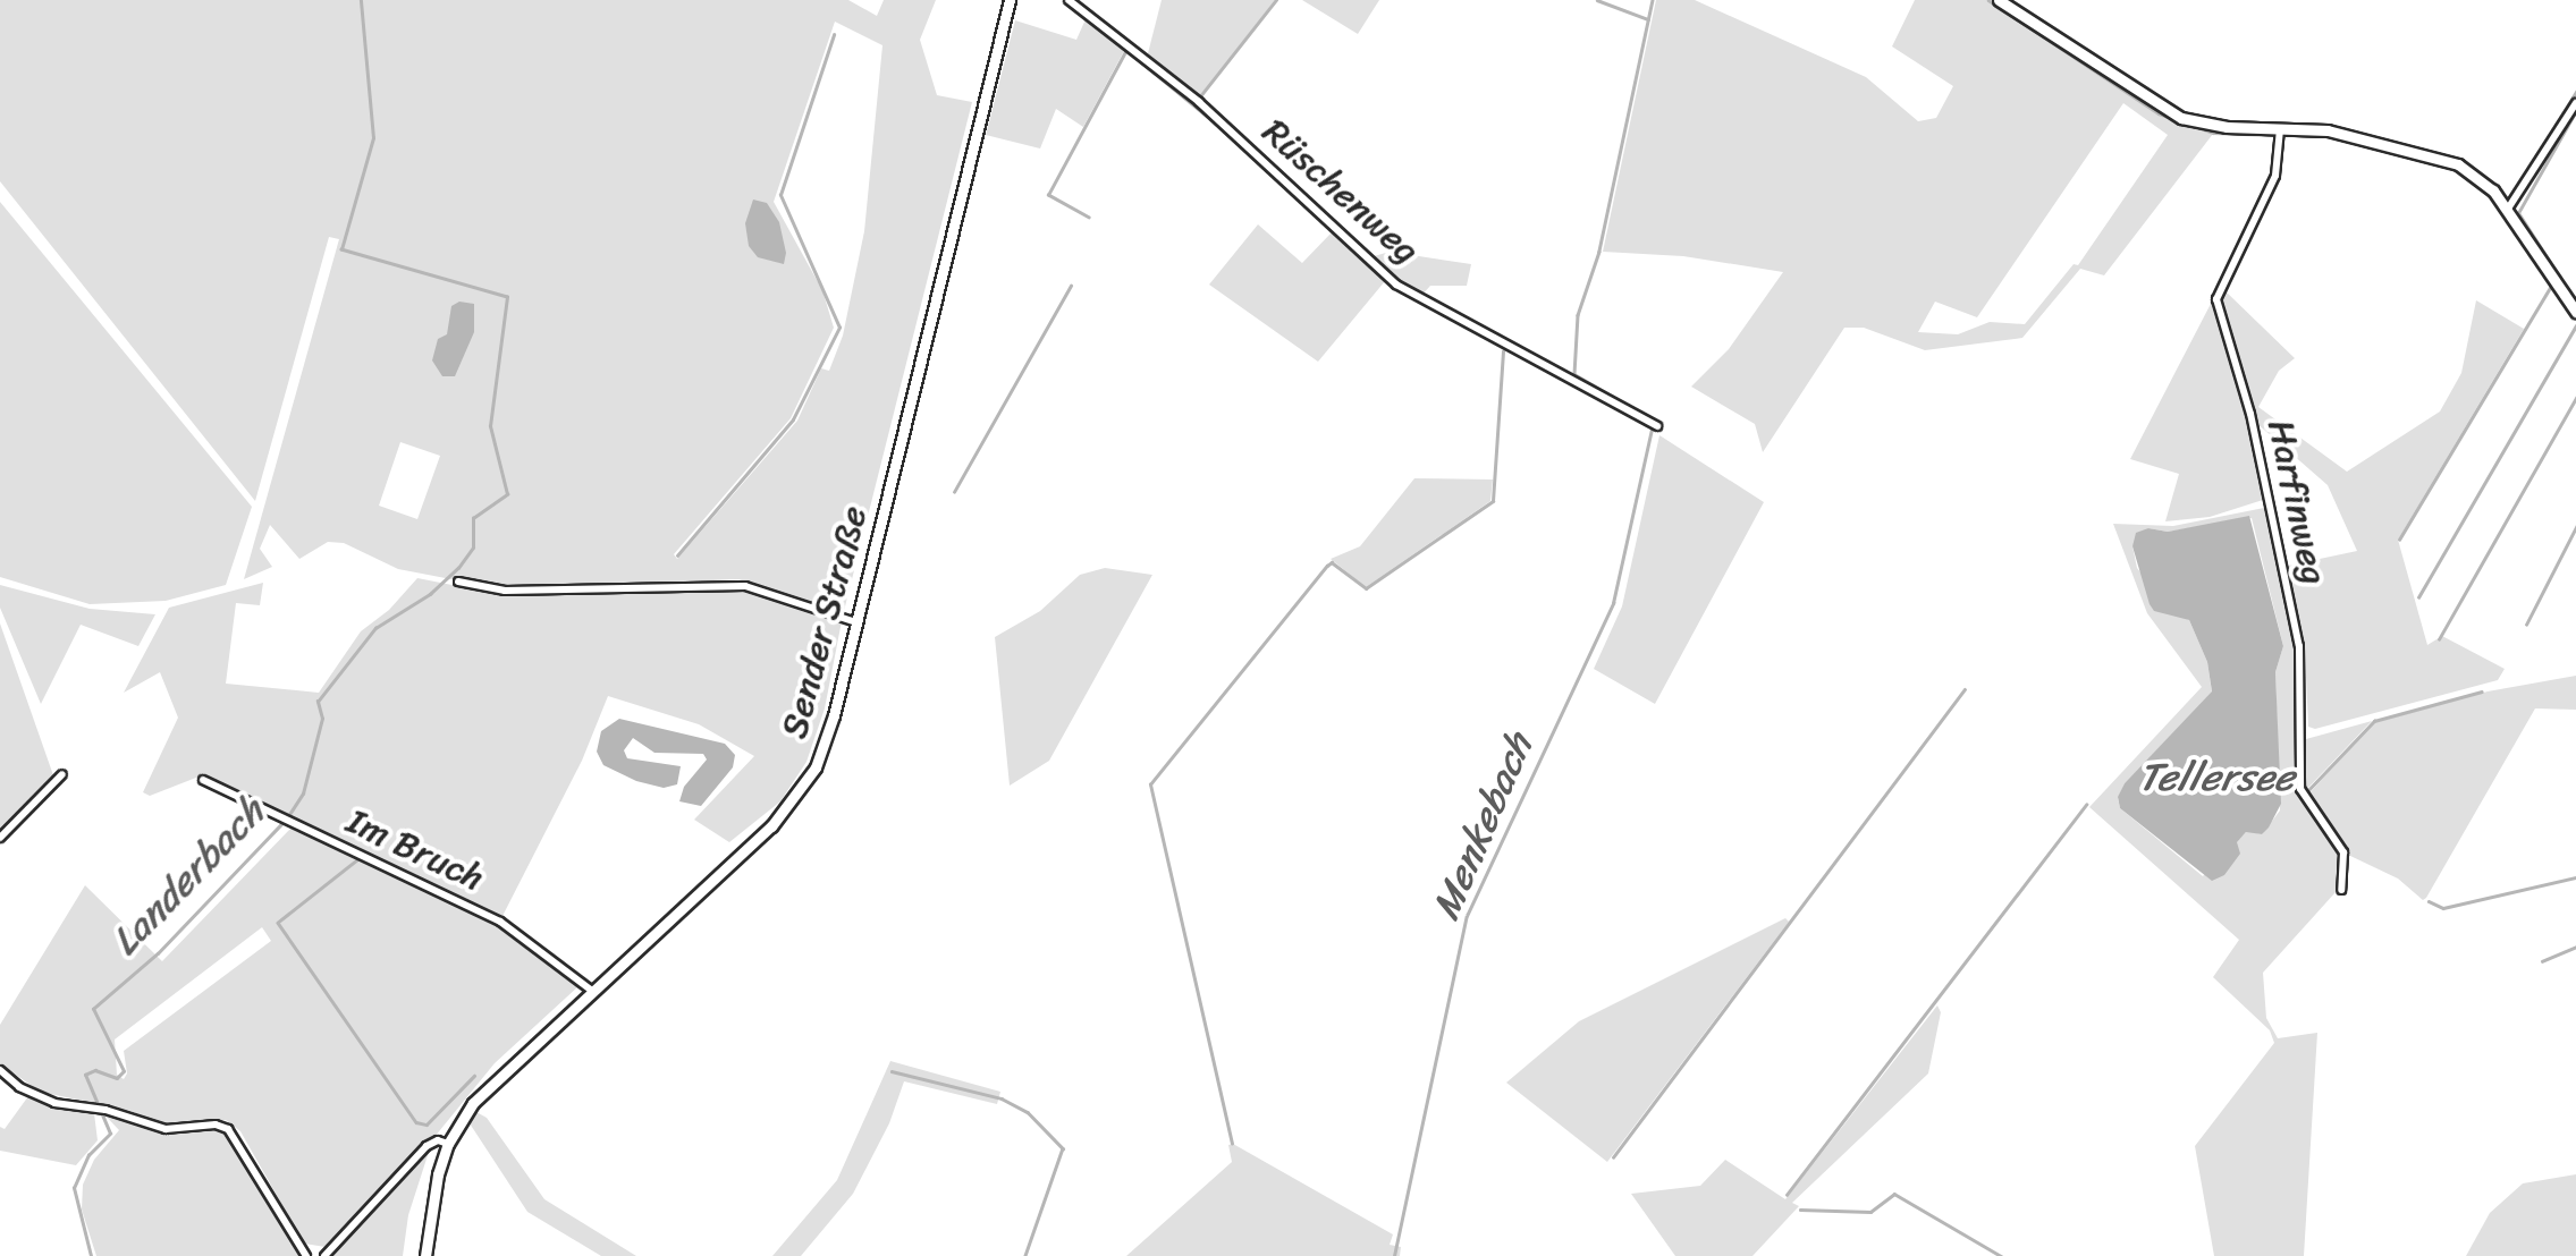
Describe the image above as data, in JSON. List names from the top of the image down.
{
  "streets": {
    "main road": ["Sender Straße"],
    "street": ["Rüschenweg", "Harfinweg", "Im Bruch"]
  },
  "crossings": [
    ["Sender Straße", "Im Bruch"]
  ],
  "water": ["Tellersee", "Menkebach", "Landerbach"]
}
